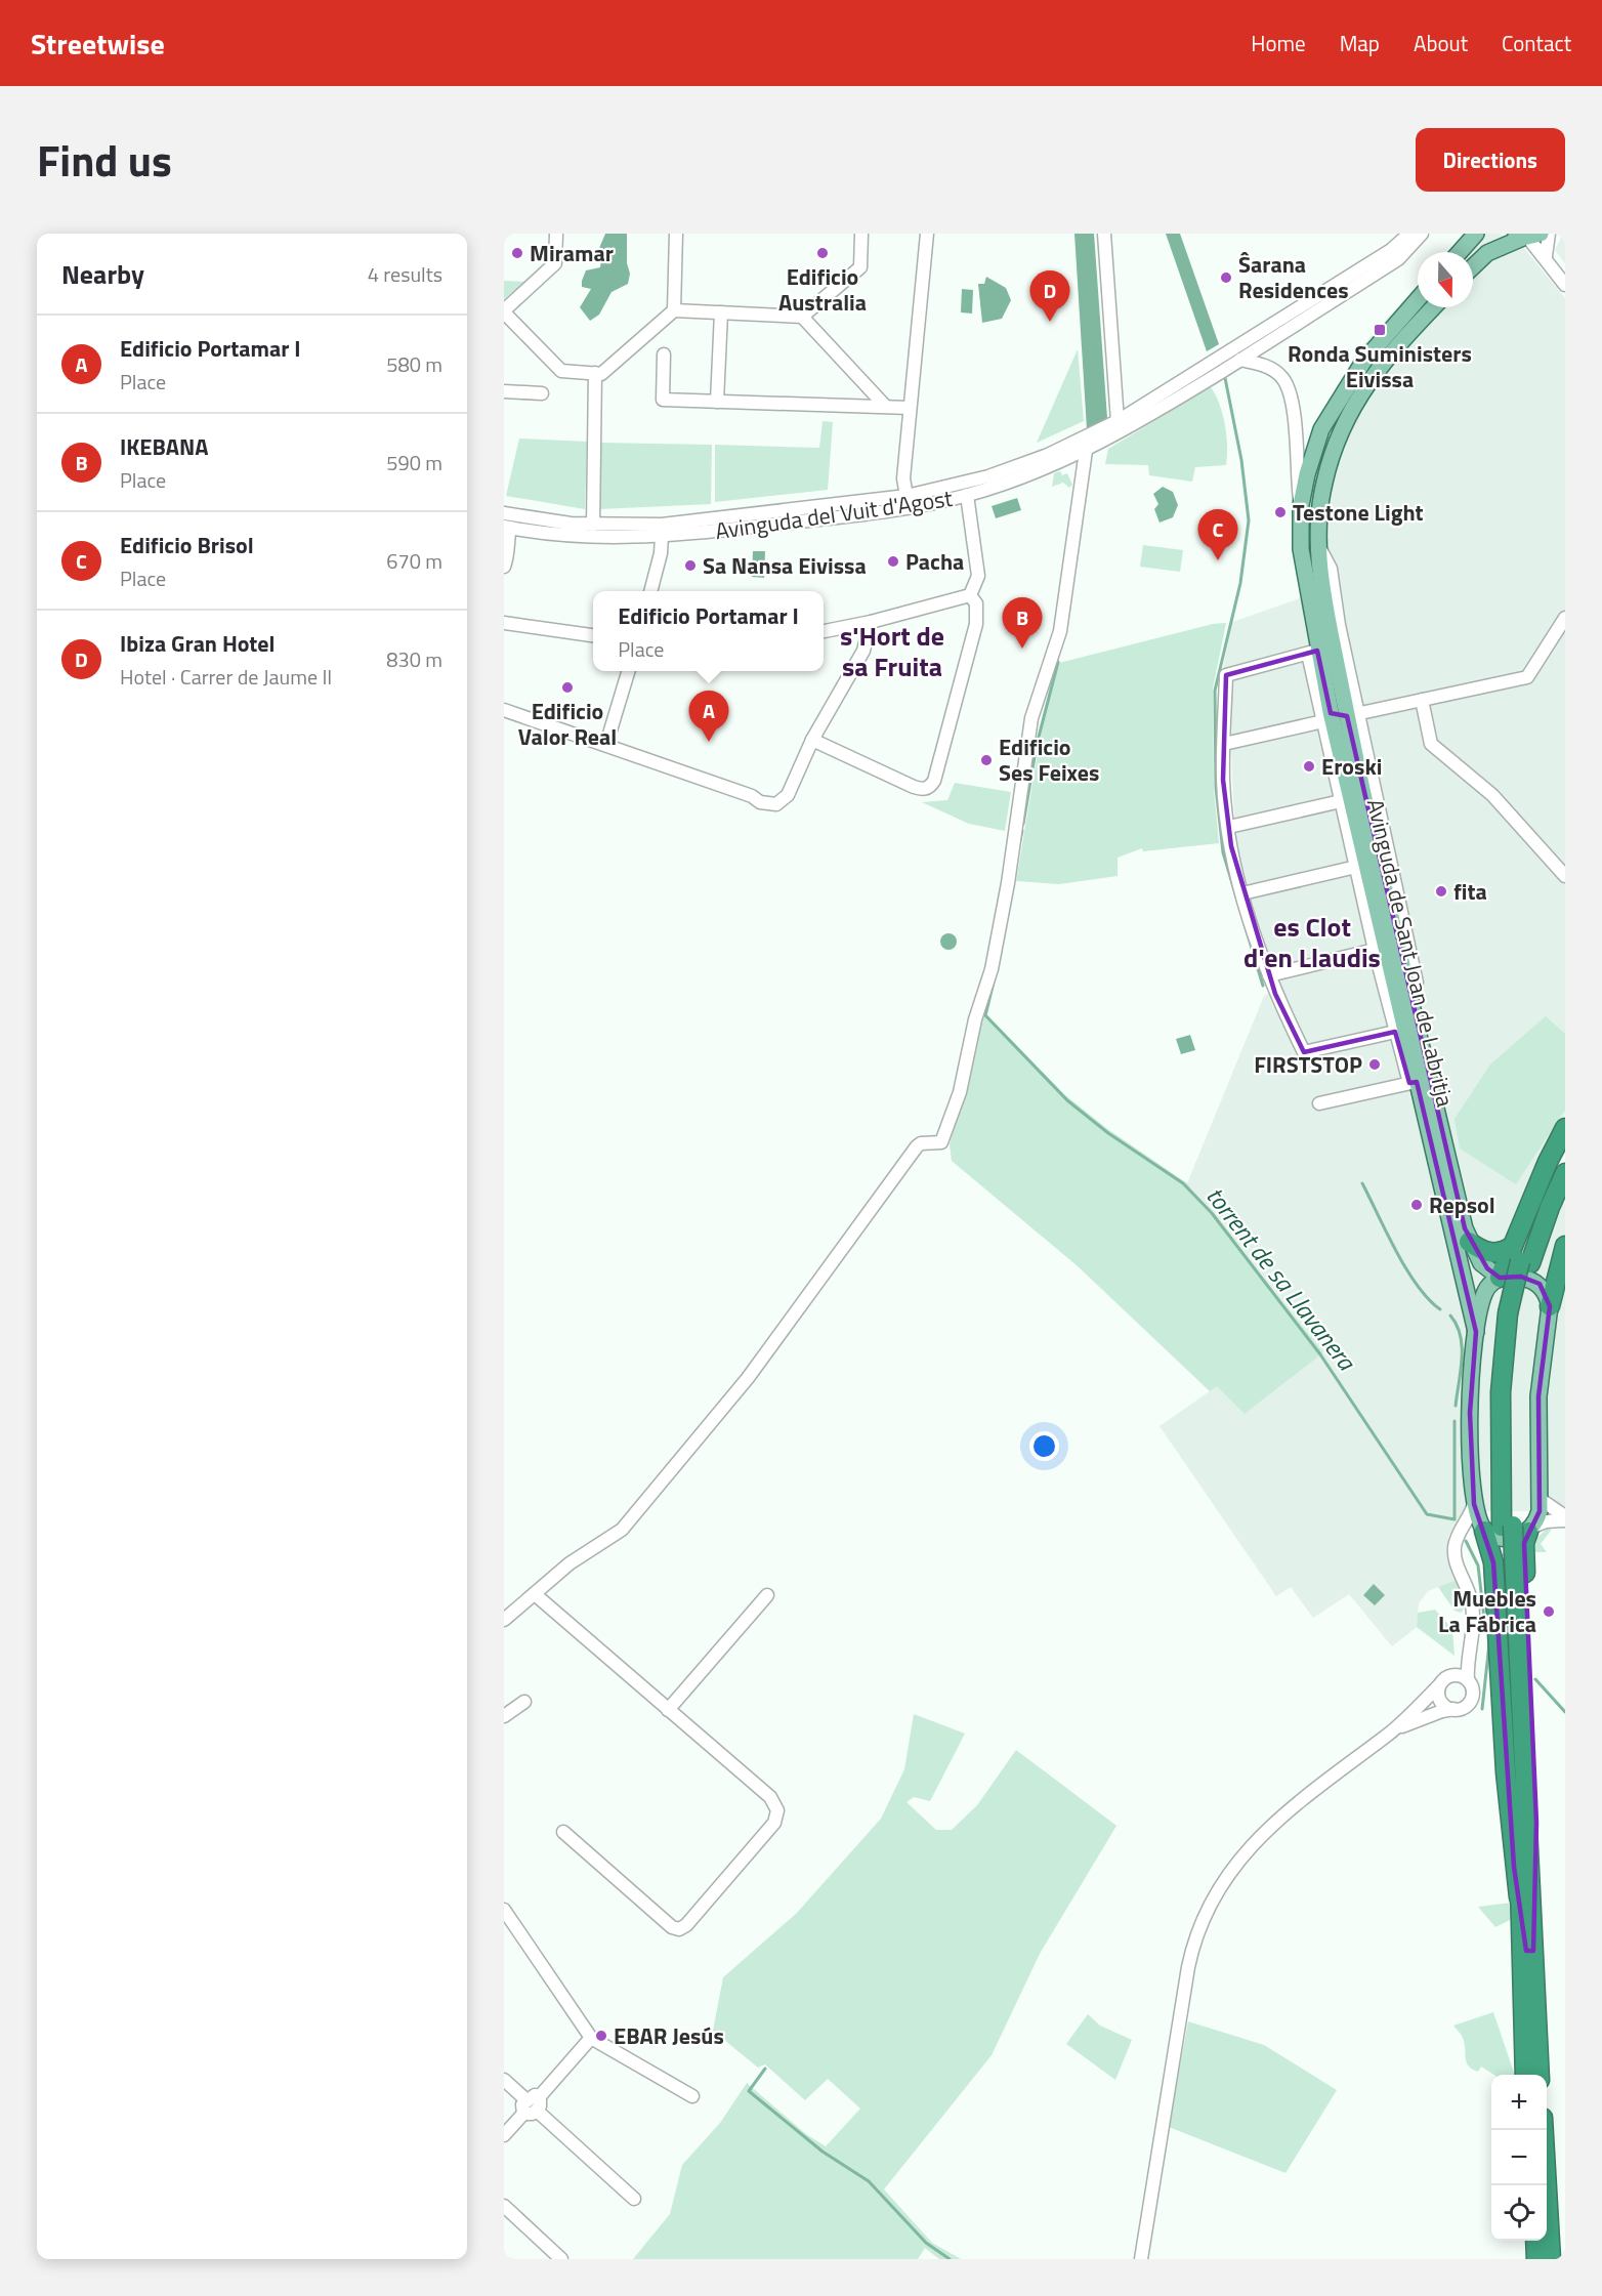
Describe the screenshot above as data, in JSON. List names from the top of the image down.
{
  "streets": {
    "main road": ["Avinguda de Sant Joan de Labritja"],
    "street": ["Avinguda del Vuit d'Agost"]
  },
  "districts": ["s'Hort de sa Fruita", "es Clot d'en Llaudis"],
  "water": ["torrent de sa Llavanera"],
  "places": {
    "other": [
      "Miramar",
      "Edificio Australia",
      "Ŝarana Residences",
      "Testone Light",
      "Pacha",
      "Sa Nansa Eivissa",
      "Edificio Valor Real",
      "Edificio Ses Feixes",
      "Eroski",
      "fita",
      "FIRSTSTOP",
      "Repsol",
      "Muebles La Fábrica",
      "EBAR Jesús"
    ],
    "transit": ["Ronda Suministers Eivissa"]
  },
  "north": "bottom",
  "page": {
    "header": "Streetwise",
    "nav": [
      "Home",
      "Map",
      "About",
      "Contact"
    ],
    "title": "Find us",
    "buttons": "Directions",
    "heading": ["Nearby", "4 results"],
    "pins": [
      "D",
      "C",
      "B",
      "A"
    ],
    "list": [
      {
        "mark": "A",
        "name": "Edificio Portamar I",
        "note": "Place",
        "value": "580 m"
      },
      {
        "mark": "B",
        "name": "IKEBANA",
        "note": "Place",
        "value": "590 m"
      },
      {
        "mark": "C",
        "name": "Edificio Brisol",
        "note": "Place",
        "value": "670 m"
      },
      {
        "mark": "D",
        "name": "Ibiza Gran Hotel",
        "note": "Hotel · Carrer de Jaume II",
        "value": "830 m"
      }
    ],
    "popup": ["Edificio Portamar I", "Place"],
    "map_buttons": ["+", "−"]
  }
}
